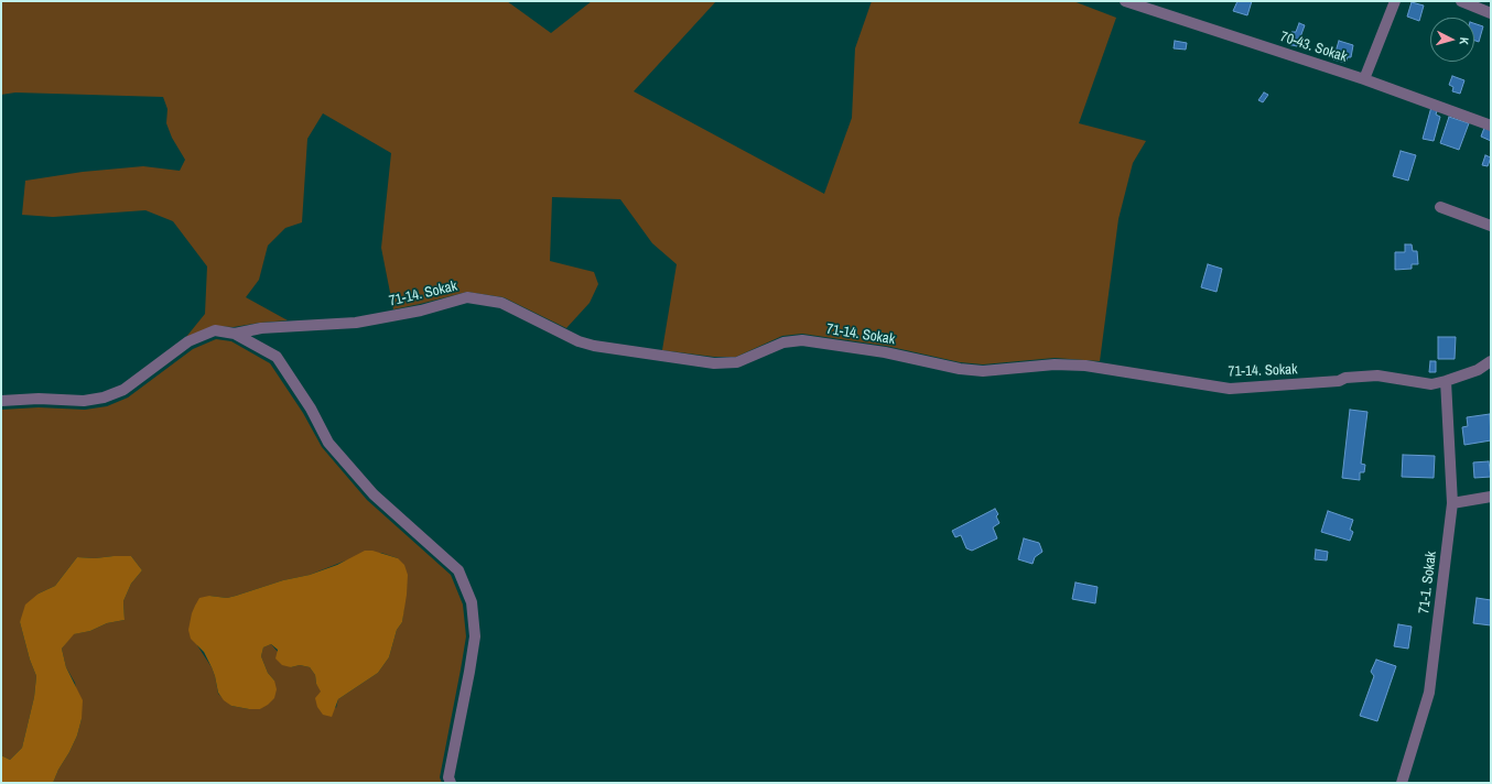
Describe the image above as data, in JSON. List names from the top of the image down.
{
  "streets": {
    "street": ["70-43. Sokak", "71-14. Sokak", "71-1. Sokak"]
  },
  "crossings": [
    ["71-14. Sokak", "71-1. Sokak"]
  ],
  "north": "right"
}
